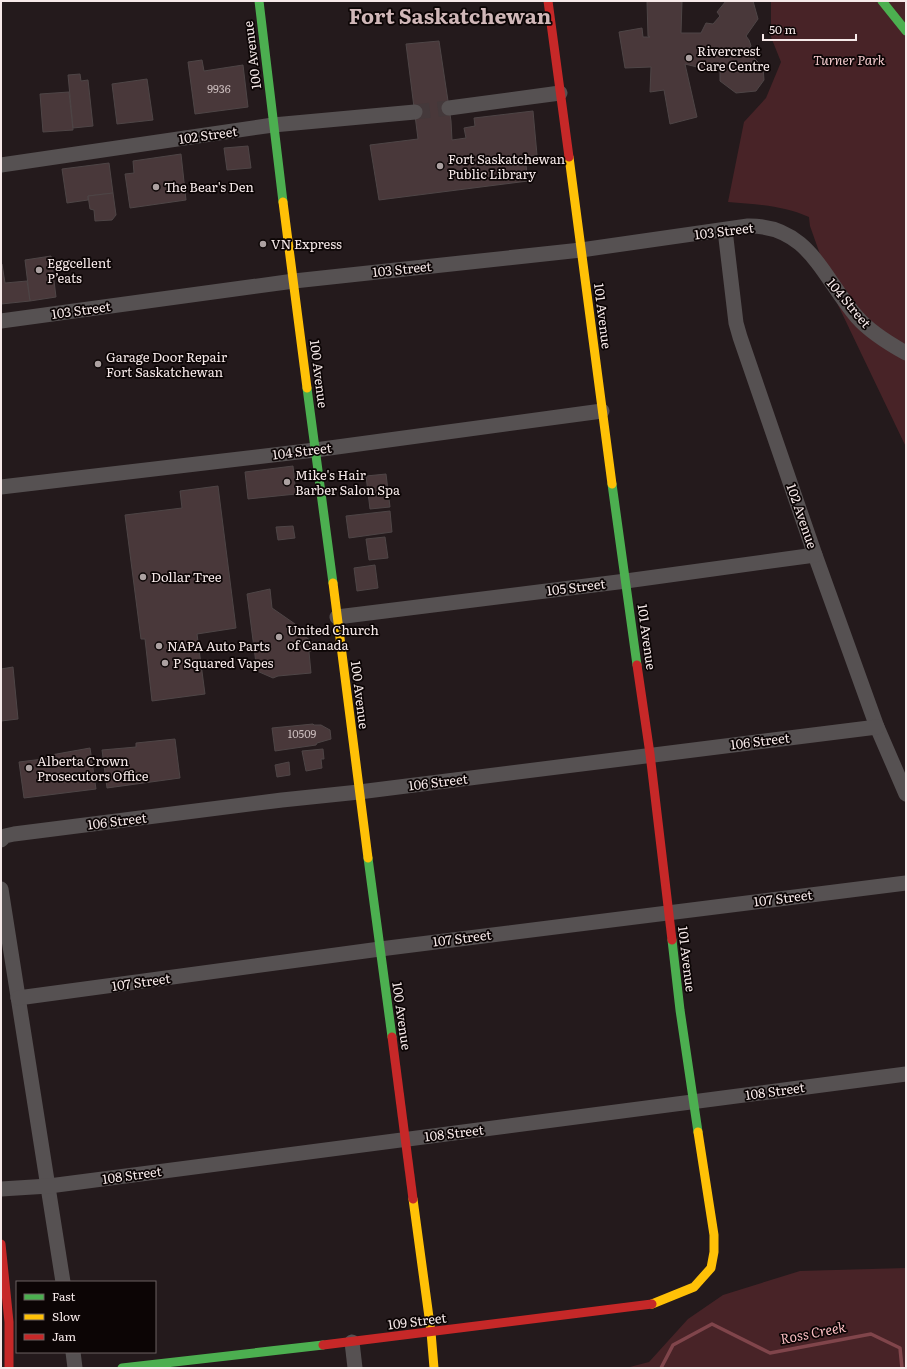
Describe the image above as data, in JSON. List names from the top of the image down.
{
  "streets": {
    "street": [
      "100 Avenue",
      "102 Street",
      "103 Street",
      "104 Street",
      "101 Avenue",
      "102 Avenue",
      "105 Street",
      "106 Street",
      "107 Street",
      "108 Street",
      "109 Street"
    ]
  },
  "crossings": [
    ["100 Avenue", "102 Street"],
    ["100 Avenue", "103 Street"],
    ["100 Avenue", "104 Street"],
    ["100 Avenue", "105 Street"],
    ["100 Avenue", "106 Street"],
    ["100 Avenue", "107 Street"],
    ["100 Avenue", "108 Street"],
    ["100 Avenue", "109 Street"],
    ["103 Street", "104 Street"],
    ["103 Street", "101 Avenue"],
    ["103 Street", "102 Avenue"],
    ["104 Street", "101 Avenue"],
    ["101 Avenue", "105 Street"],
    ["101 Avenue", "106 Street"],
    ["101 Avenue", "107 Street"],
    ["101 Avenue", "108 Street"],
    ["101 Avenue", "109 Street"],
    ["102 Avenue", "105 Street"],
    ["102 Avenue", "106 Street"]
  ],
  "districts": ["Fort Saskatchewan"],
  "water": ["Ross Creek"],
  "parks": ["Turner Park"],
  "places": [
    "Rivercrest Care Centre",
    "Fort Saskatchewan Public Library",
    "The Bear's Den",
    "VN Express",
    "Eggcellent P’eats",
    "Garage Door Repair Fort Saskatchewan",
    "Mike's Hair Barber Salon Spa",
    "Dollar Tree",
    "United Church of Canada",
    "NAPA Auto Parts",
    "P Squared Vapes",
    "Alberta Crown Prosecutors Office"
  ],
  "house_numbers": ["9936", "10509"],
  "legend": ["Fast", "Slow", "Jam"],
  "scale_bar": "50 m"
}
